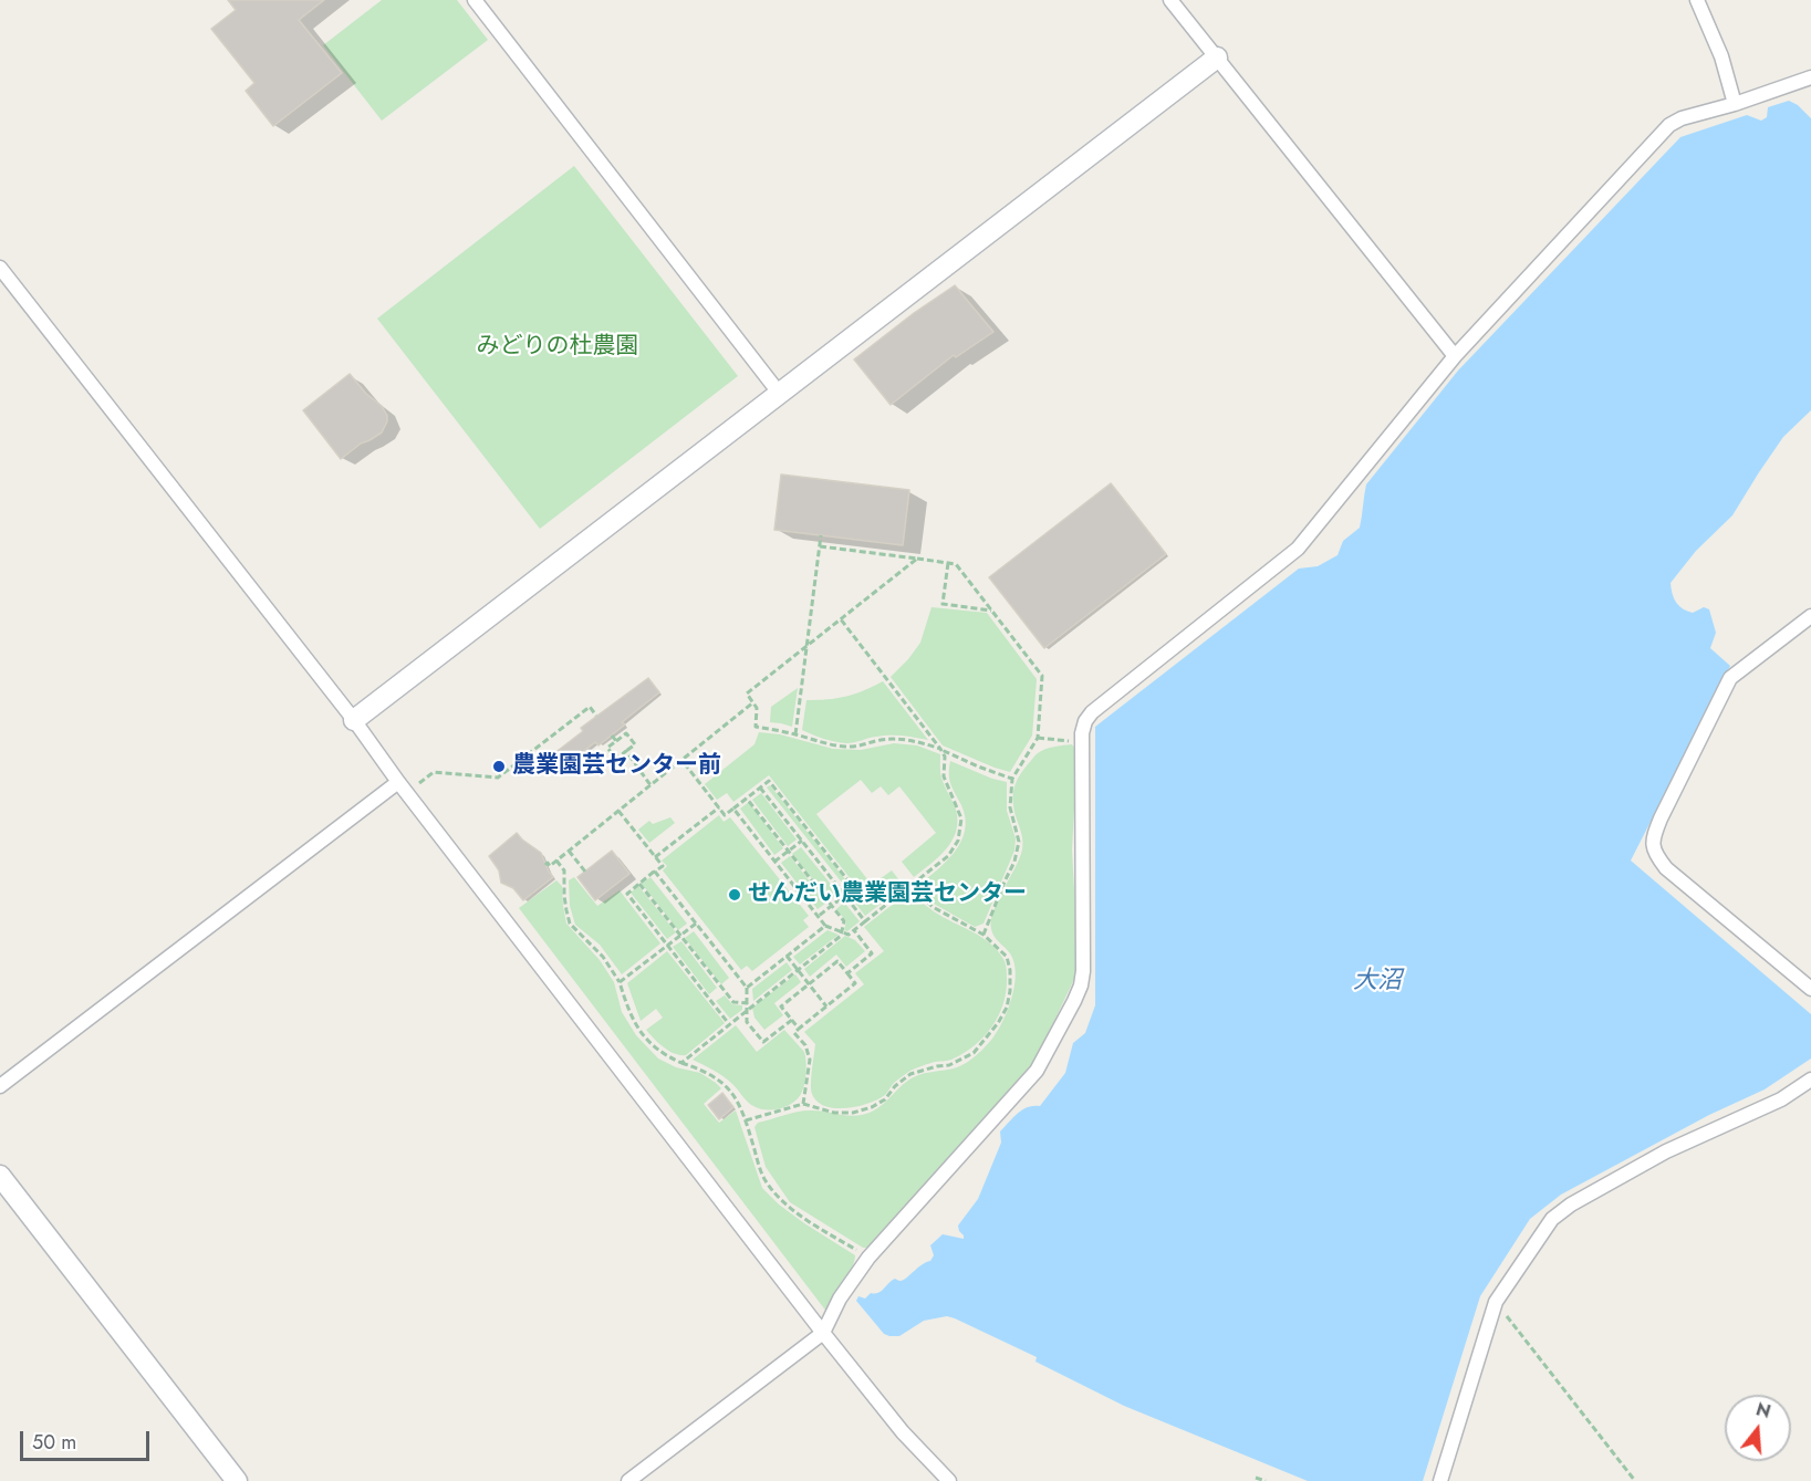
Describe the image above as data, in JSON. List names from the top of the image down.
{
  "water": ["大沼"],
  "parks": ["みどりの杜農園"],
  "places": ["農業園芸センター前", "せんだい農業園芸センター"],
  "scale_bar": "50 m",
  "north": "top"
}
